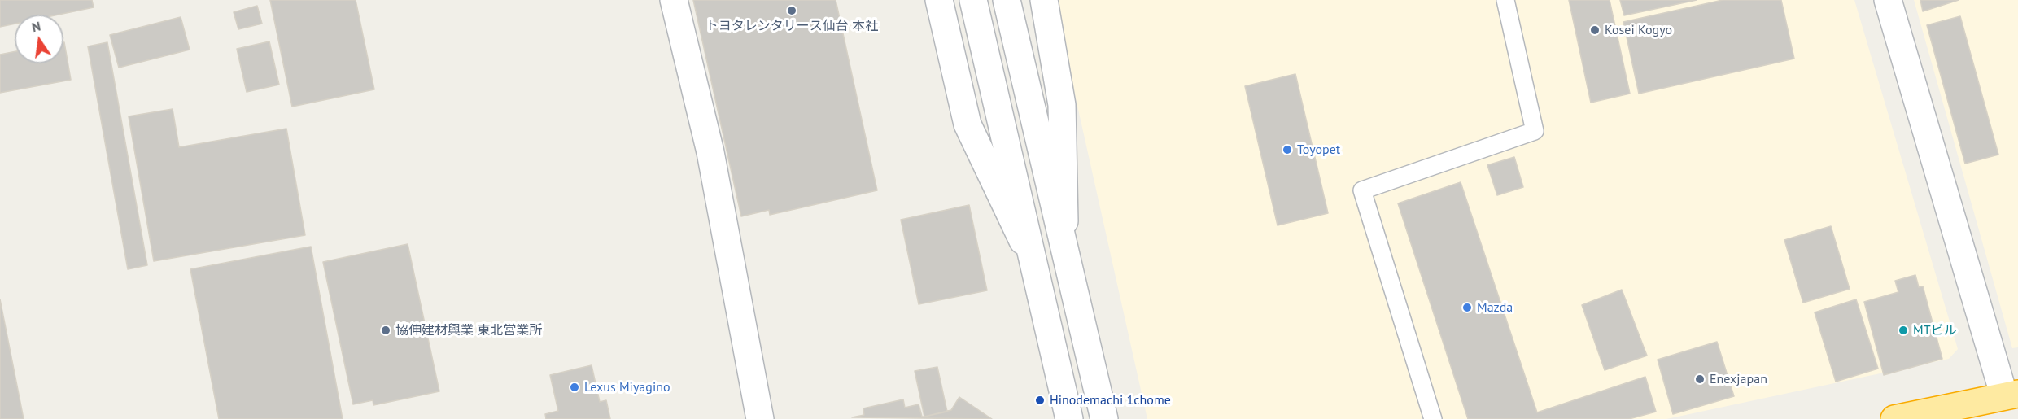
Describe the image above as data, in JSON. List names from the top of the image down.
{
  "places": [
    "トヨタレンタリース仙台 本社",
    "Kosei Kogyo",
    "Toyopet",
    "Mazda",
    "協伸建材興業 東北営業所",
    "MTビル",
    "Enexjapan",
    "Lexus Miyagino",
    "Hinodemachi 1chome"
  ],
  "north": "top"
}
